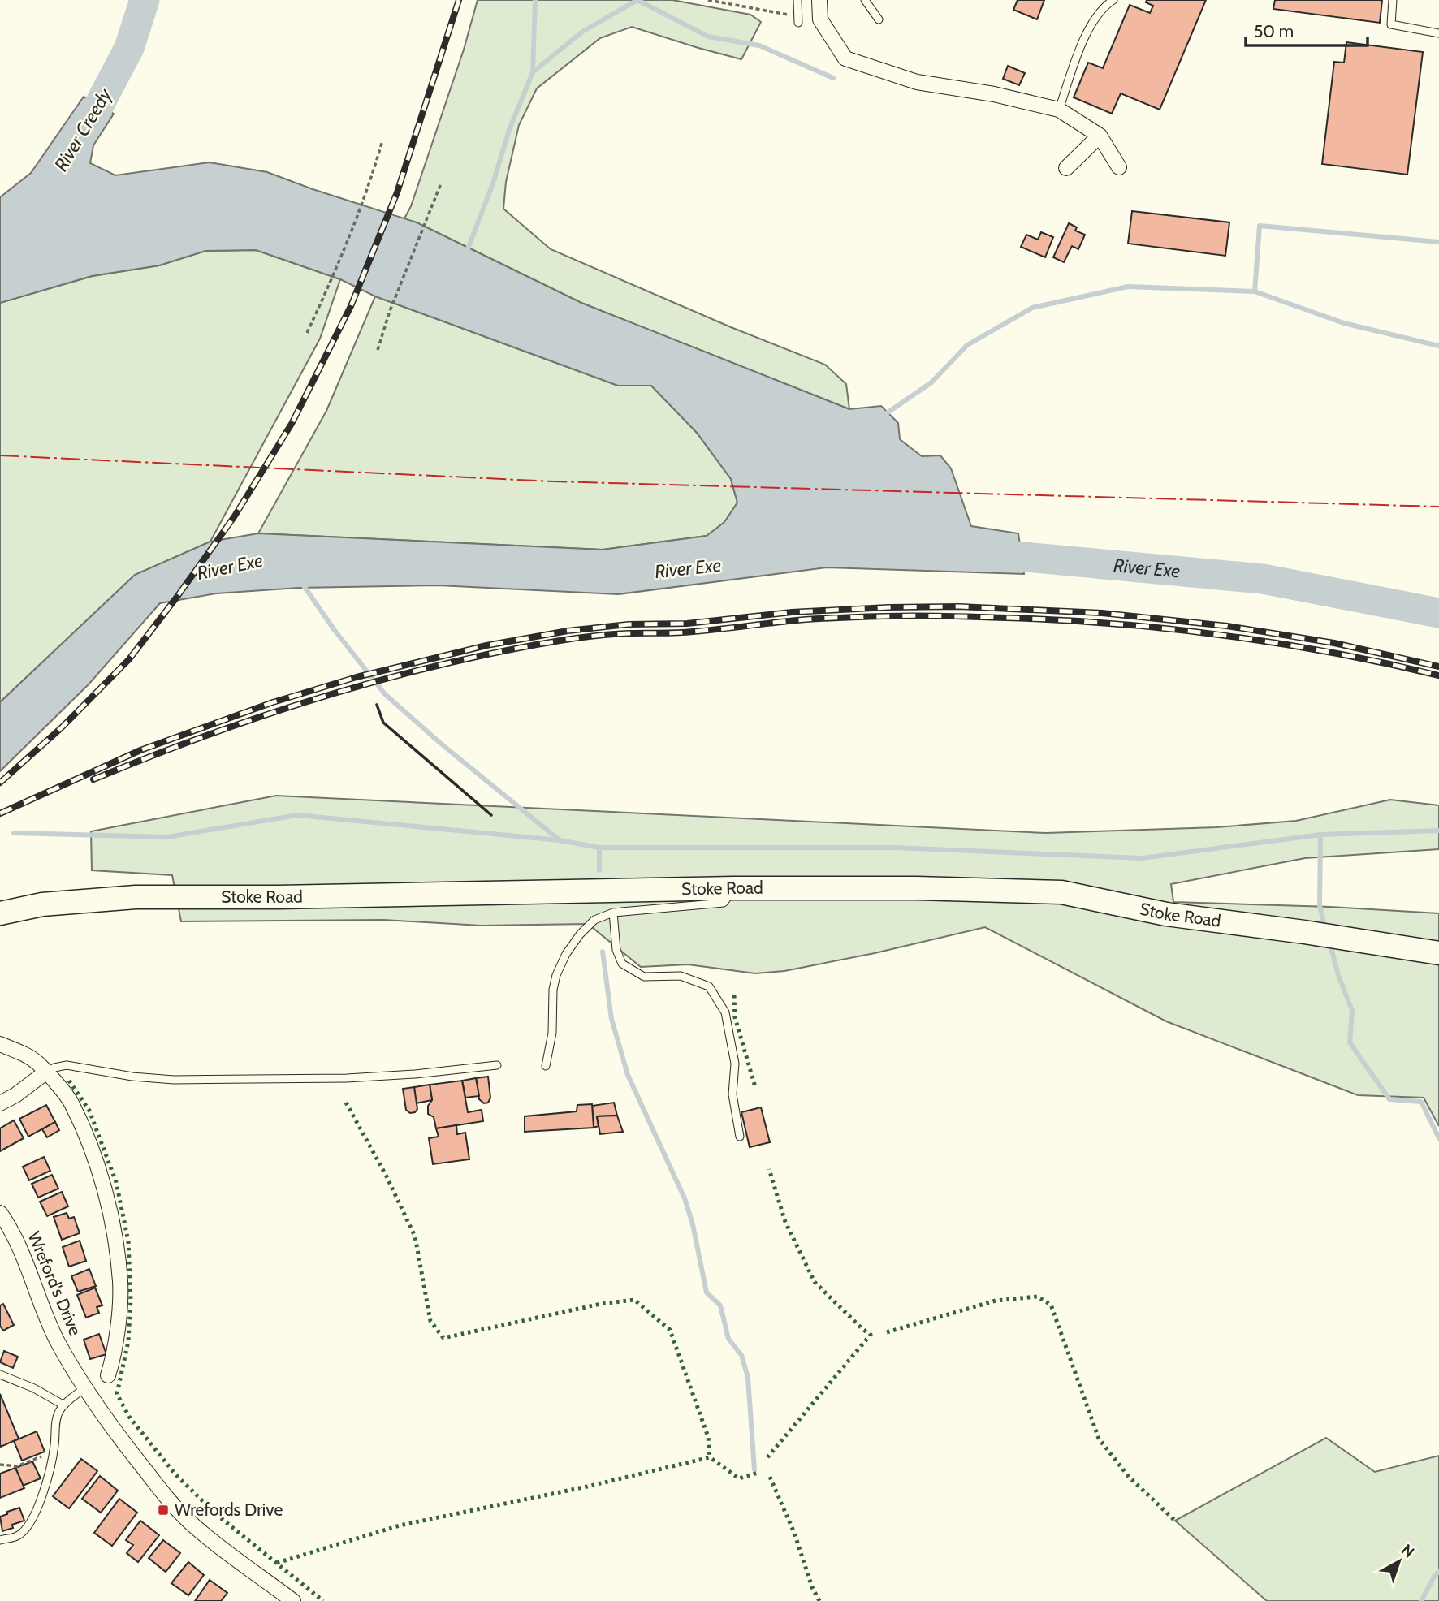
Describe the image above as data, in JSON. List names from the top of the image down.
{
  "streets": {
    "main road": ["Stoke Road"],
    "street": ["Wreford's Drive"]
  },
  "water": ["River Creedy", "River Exe"],
  "places": {
    "transit": ["Wrefords Drive"]
  },
  "scale_bar": "50 m",
  "north": "top right"
}
